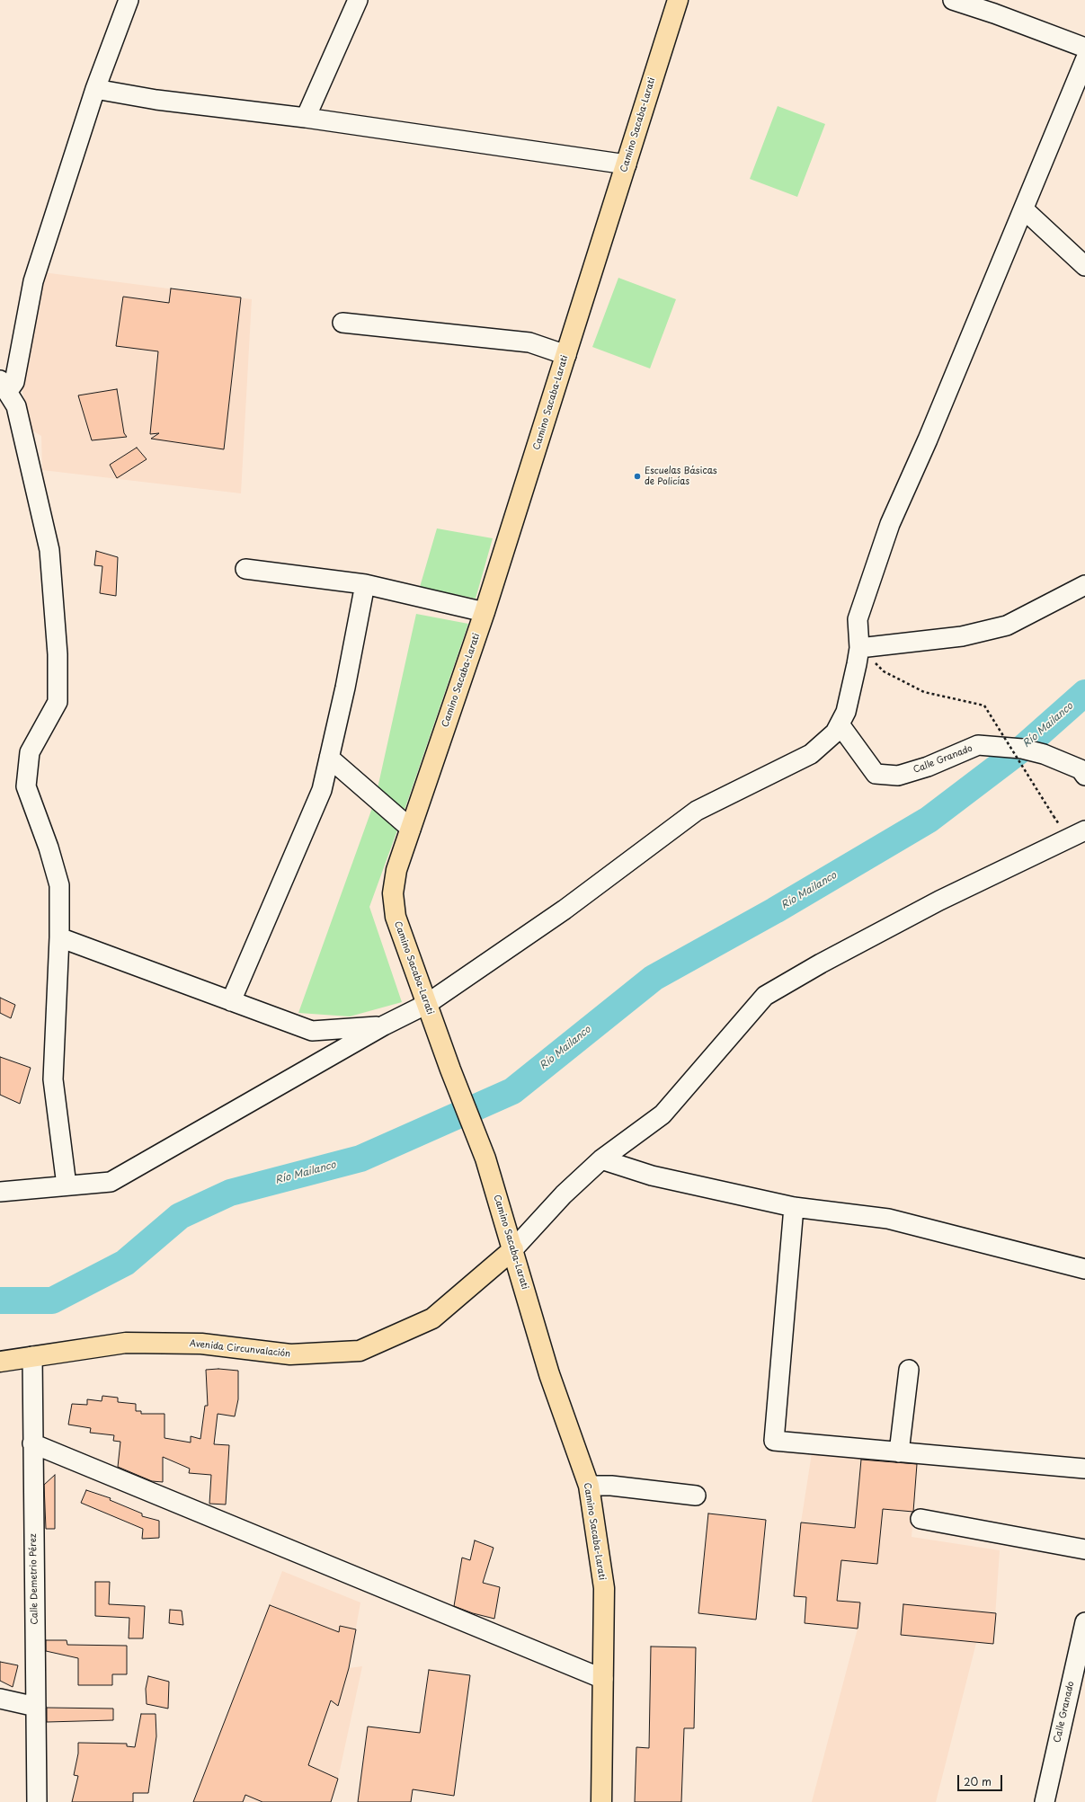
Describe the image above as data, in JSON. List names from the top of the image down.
{
  "streets": {
    "main road": ["Camino Sacaba-Larati", "Avenida Circunvalación"],
    "street": ["Calle Granado", "Calle Demetrio Pérez"]
  },
  "crossings": [
    ["Camino Sacaba-Larati", "Avenida Circunvalación"],
    ["Avenida Circunvalación", "Calle Demetrio Pérez"]
  ],
  "water": ["Río Mailanco"],
  "places": ["Escuelas Básicas de Policías"],
  "scale_bar": "20 m"
}
